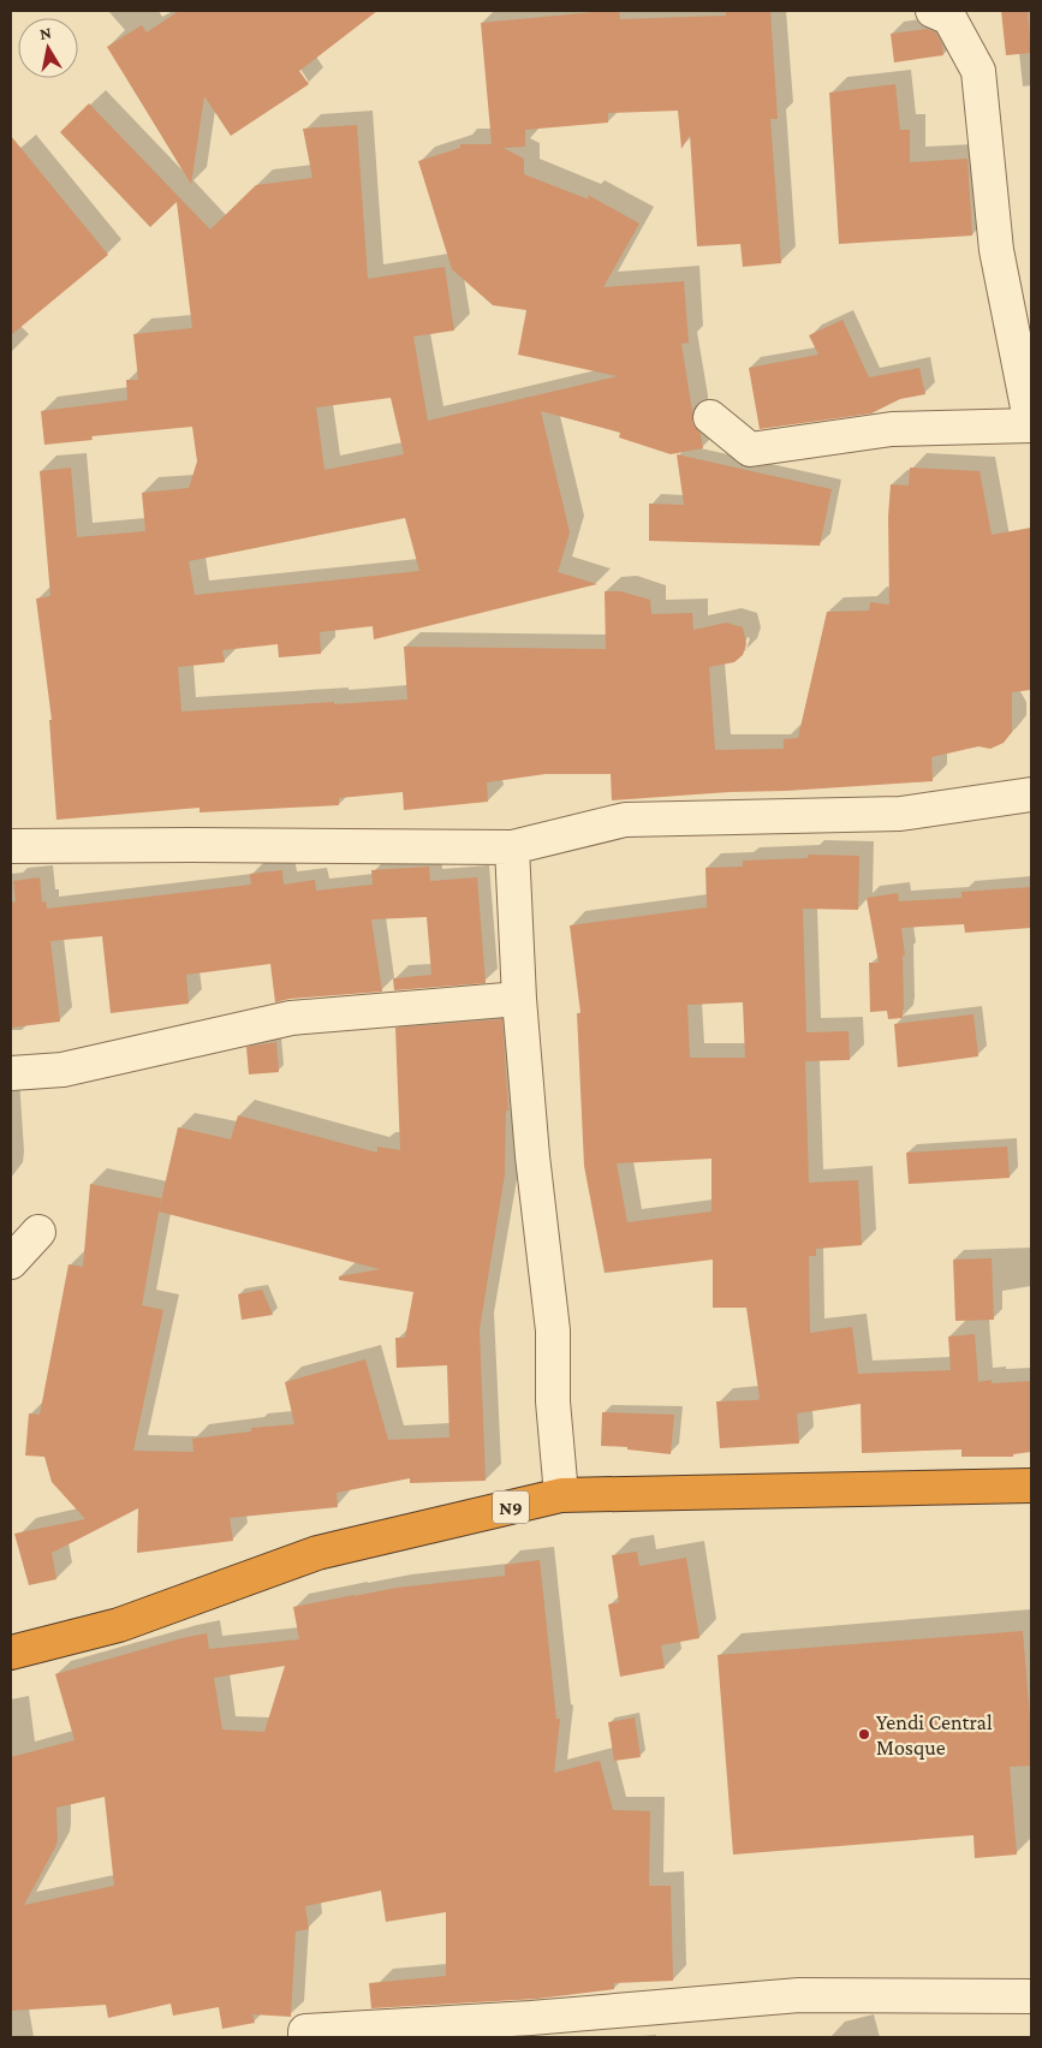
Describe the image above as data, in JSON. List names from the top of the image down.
{
  "streets": {
    "highway": ["N9"]
  },
  "places": ["Yendi Central Mosque"],
  "north": "top"
}
